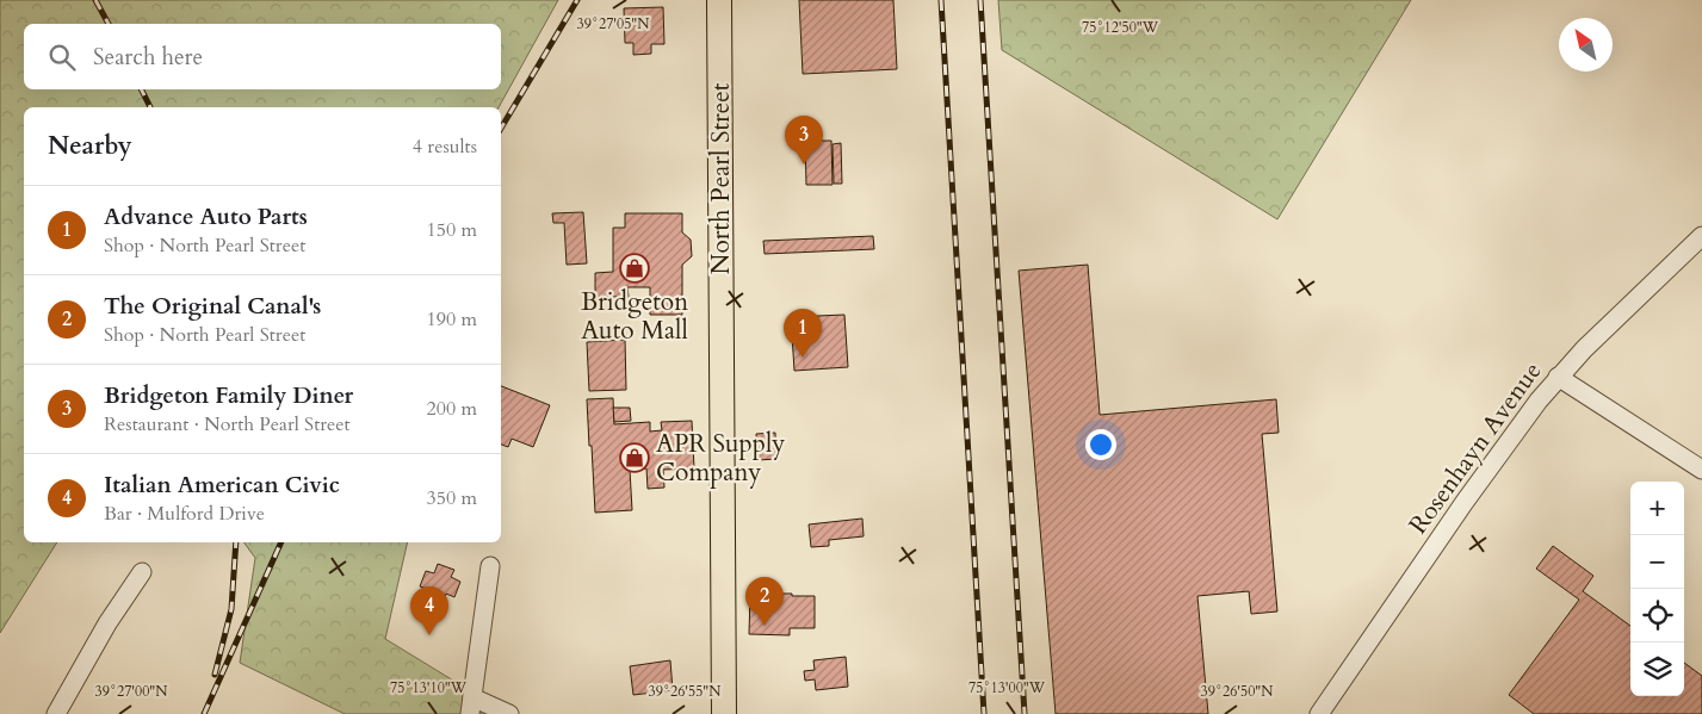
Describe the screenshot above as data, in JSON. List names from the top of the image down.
{
  "streets": {
    "main road": ["North Pearl Street"],
    "street": ["Rosenhayn Avenue"]
  },
  "places": {
    "shop": ["Bridgeton Auto Mall", "APR Supply Company"]
  },
  "north": "top left",
  "page": {
    "search": "Search here",
    "heading": ["Nearby", "4 results"],
    "pins": [
      "3",
      "1",
      "2",
      "4"
    ],
    "list": [
      {
        "mark": "1",
        "name": "Advance Auto Parts",
        "note": "Shop · North Pearl Street",
        "value": "150 m"
      },
      {
        "mark": "2",
        "name": "The Original Canal's",
        "note": "Shop · North Pearl Street",
        "value": "190 m"
      },
      {
        "mark": "3",
        "name": "Bridgeton Family Diner",
        "note": "Restaurant · North Pearl Street",
        "value": "200 m"
      },
      {
        "mark": "4",
        "name": "Italian American Civic",
        "note": "Bar · Mulford Drive",
        "value": "350 m"
      }
    ],
    "map_buttons": ["+", "−"]
  },
  "coordinates": [
    "39°27'05\"N",
    "75°12'50\"W",
    "75°13'10\"W",
    "75°13'00\"W",
    "39°27'00\"N",
    "39°26'55\"N",
    "39°26'50\"N"
  ]
}
